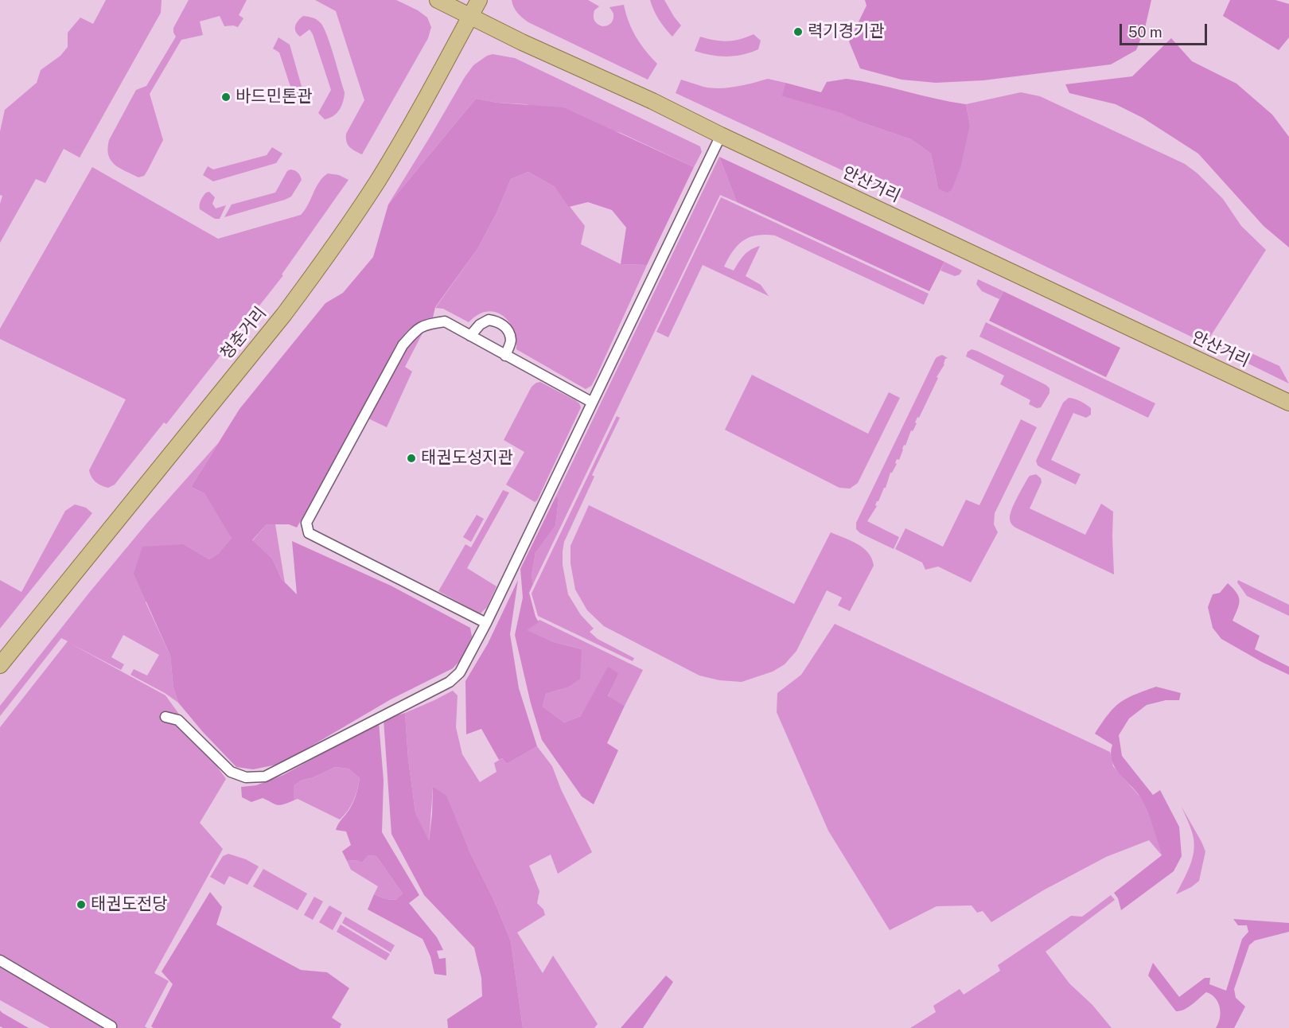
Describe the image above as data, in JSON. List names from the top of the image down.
{
  "streets": {
    "main road": ["안산거리", "청춘거리"]
  },
  "crossings": [
    ["안산거리", "청춘거리"]
  ],
  "places": [
    "력기경기관",
    "바드민톤관",
    "태권도성지관",
    "태권도전당"
  ],
  "scale_bar": "50 m"
}
